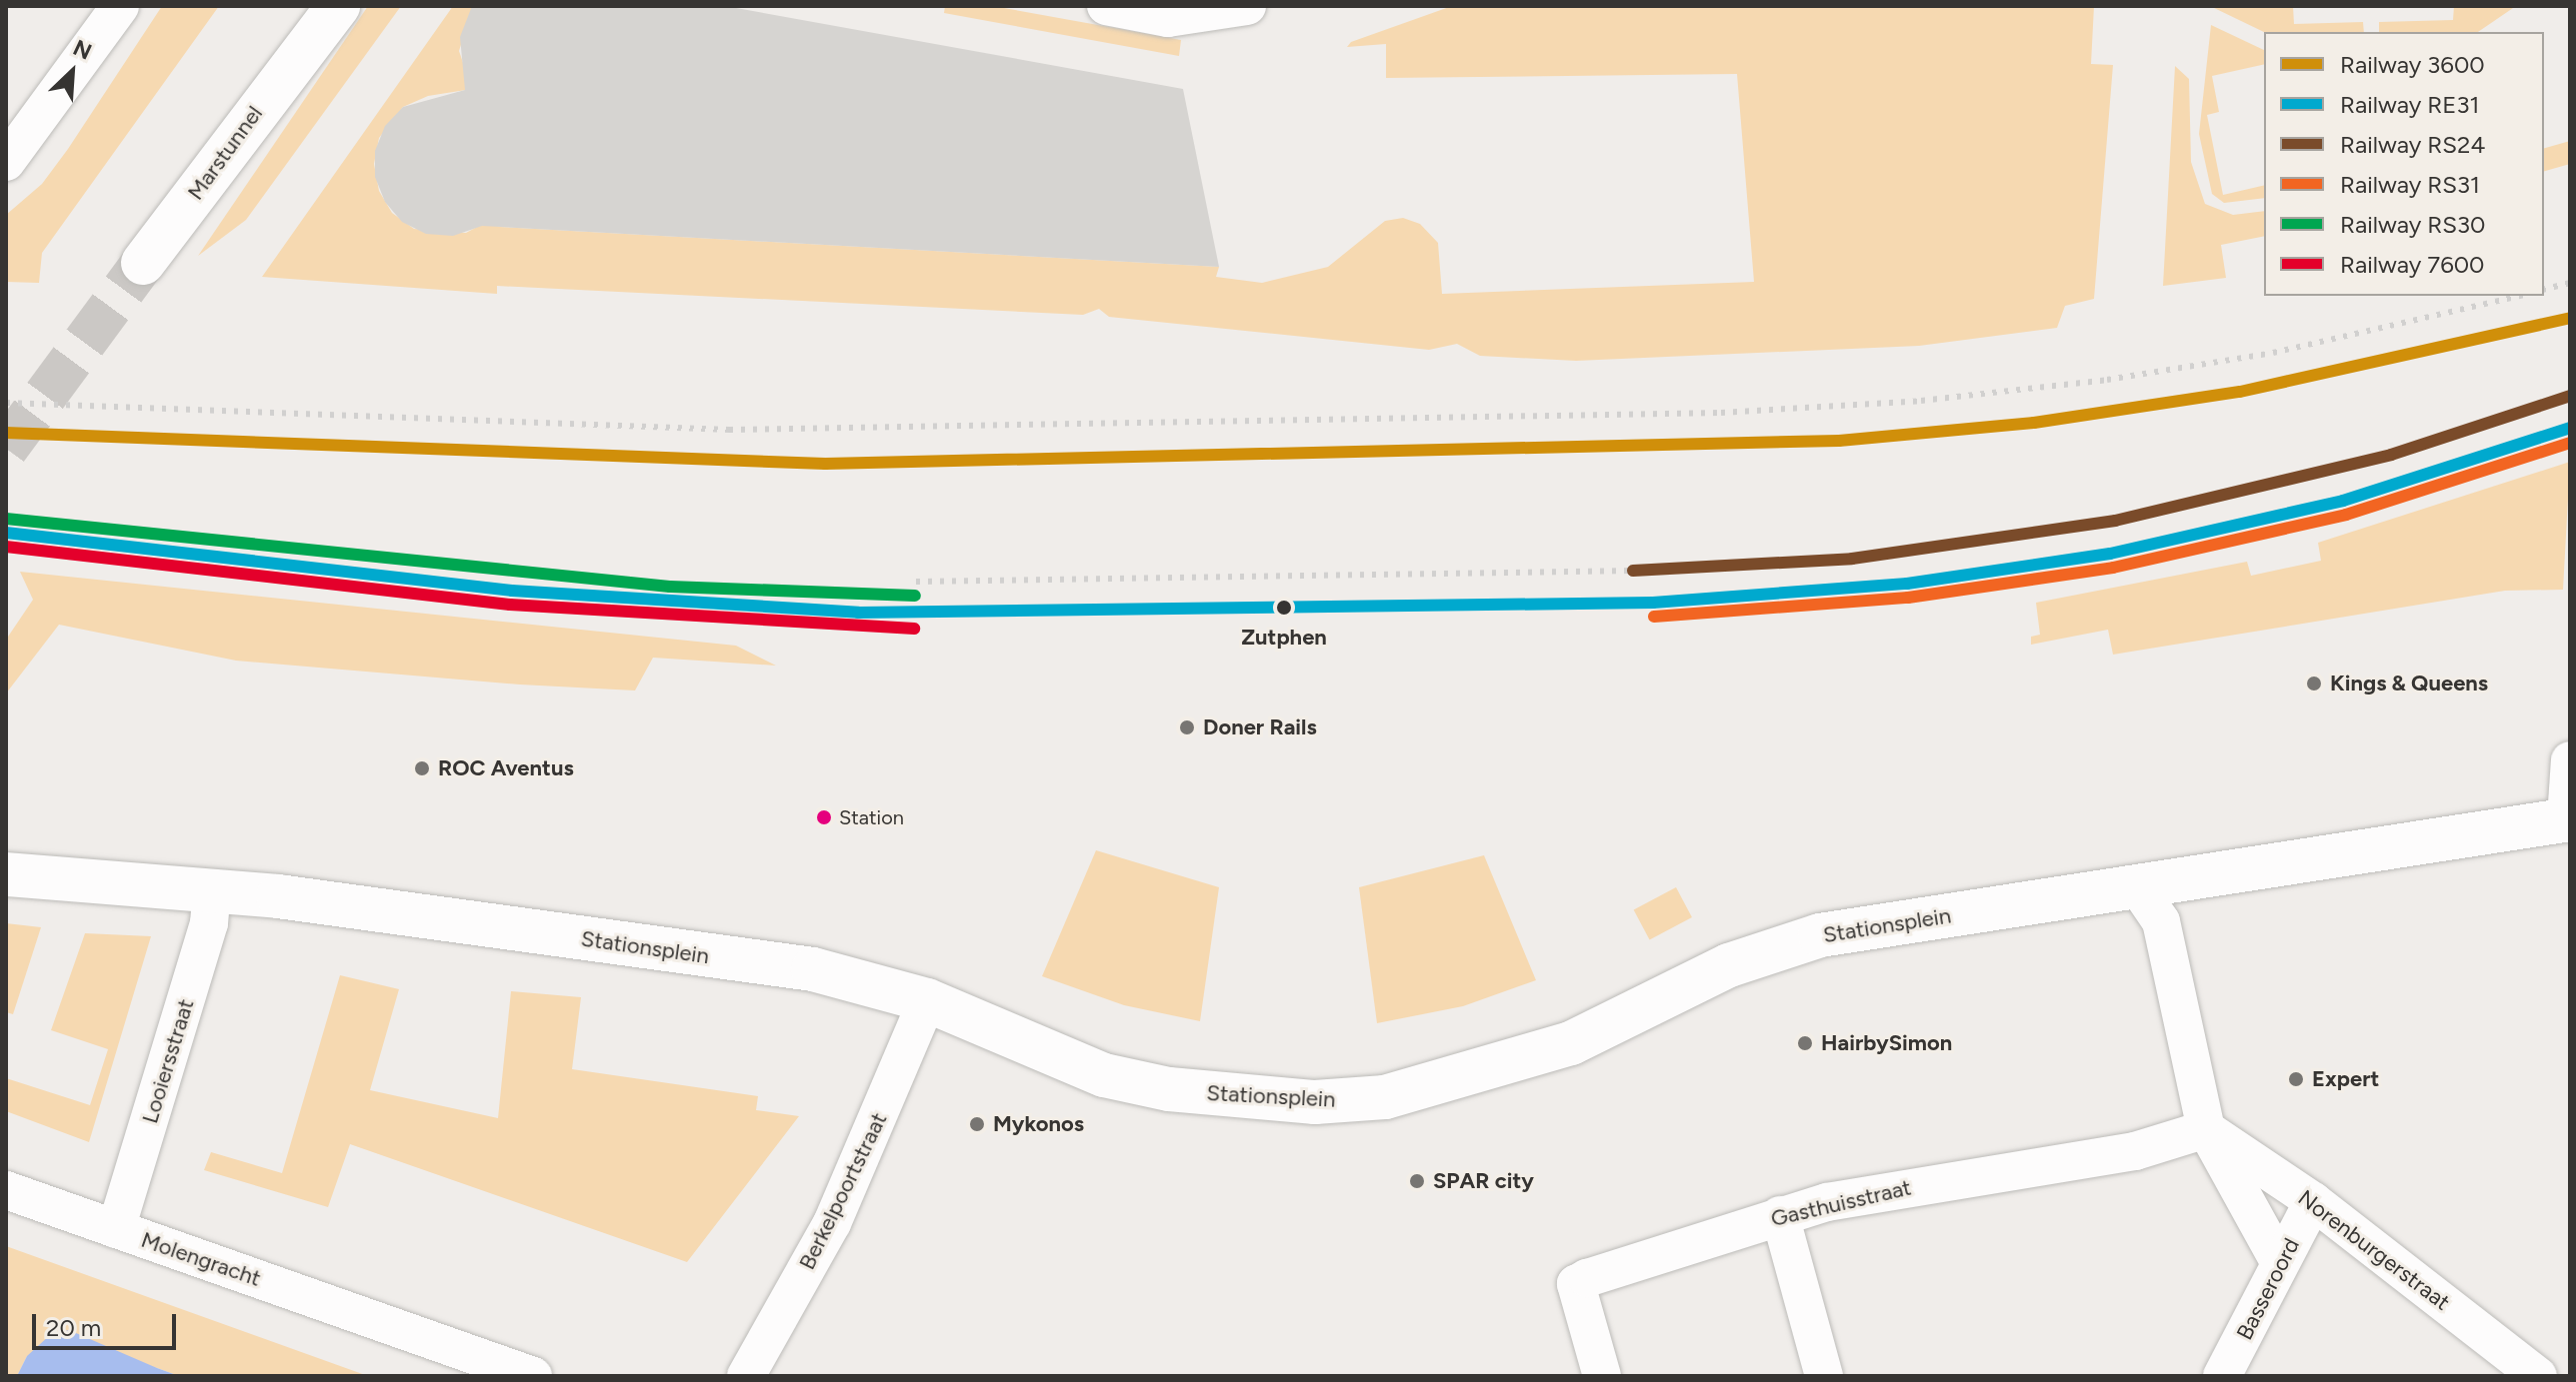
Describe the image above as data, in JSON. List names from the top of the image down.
{
  "streets": {
    "street": [
      "Marstunnel",
      "Stationsplein",
      "Looiersstraat",
      "Berkelpoortstraat",
      "Gasthuisstraat",
      "Norenburgerstraat",
      "Molengracht",
      "Basseroord"
    ]
  },
  "crossings": [
    ["Stationsplein", "Looiersstraat"],
    ["Stationsplein", "Berkelpoortstraat"],
    ["Looiersstraat", "Molengracht"],
    ["Gasthuisstraat", "Norenburgerstraat"],
    ["Norenburgerstraat", "Basseroord"]
  ],
  "places": [
    "Zutphen",
    "Kings & Queens",
    "Doner Rails",
    "ROC Aventus",
    "Station",
    "HairbySimon",
    "Expert",
    "Mykonos",
    "SPAR city"
  ],
  "lines": [
    "rail line 3600",
    "rail line RS24",
    "rail line RE31",
    "rail line RS31",
    "rail line RS30",
    "rail line 7600"
  ],
  "legend": [
    "Railway 3600",
    "Railway RE31",
    "Railway RS24",
    "Railway RS31",
    "Railway RS30",
    "Railway 7600"
  ],
  "scale_bar": "20 m",
  "north": "top right"
}
